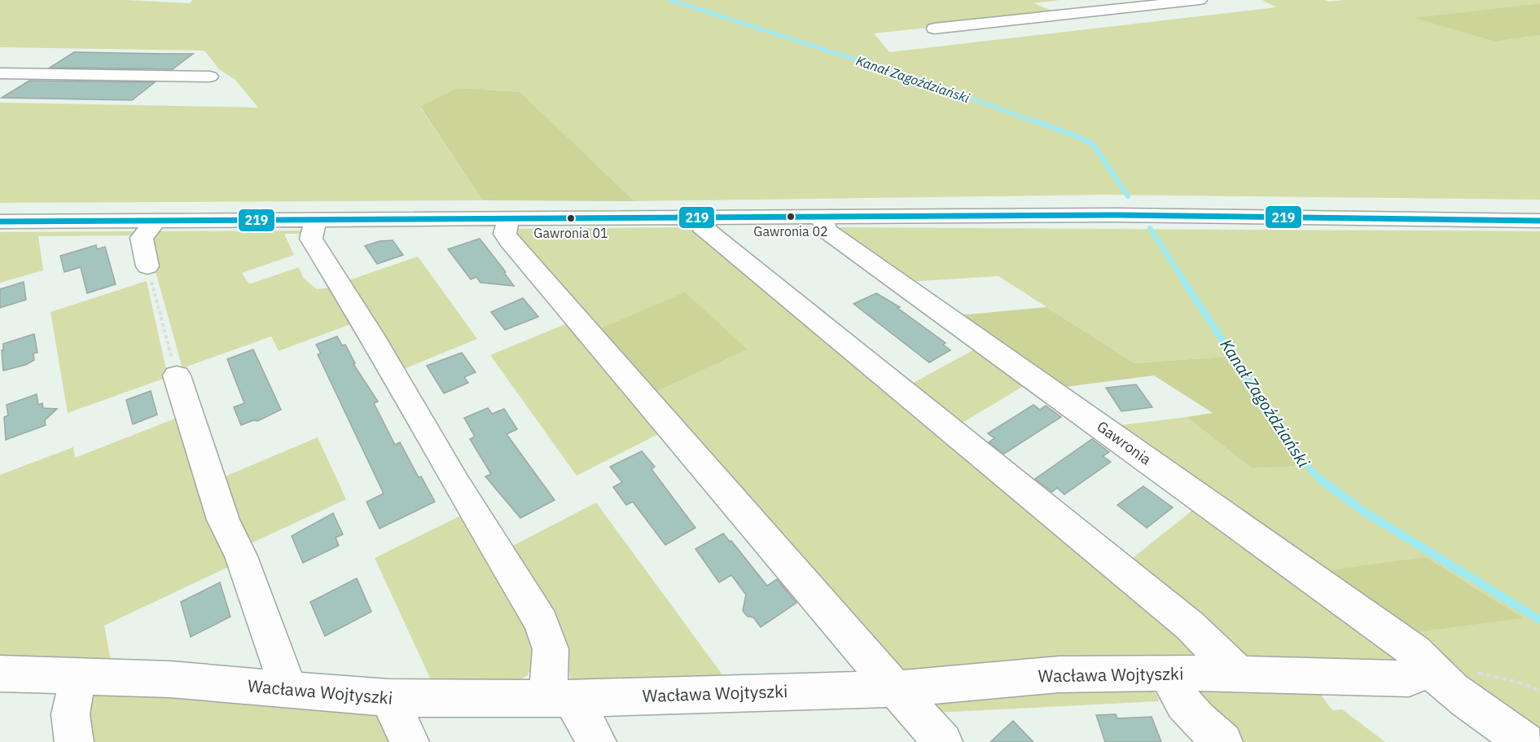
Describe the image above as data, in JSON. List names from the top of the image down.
{
  "streets": {
    "street": ["Gawronia", "Wacława Wojtyszki"]
  },
  "crossings": [
    ["Gawronia", "Wacława Wojtyszki"]
  ],
  "water": ["Kanał Zagoździański"],
  "places": ["Gawronia 02", "Gawronia 01"],
  "lines": ["transit line 219"]
}
